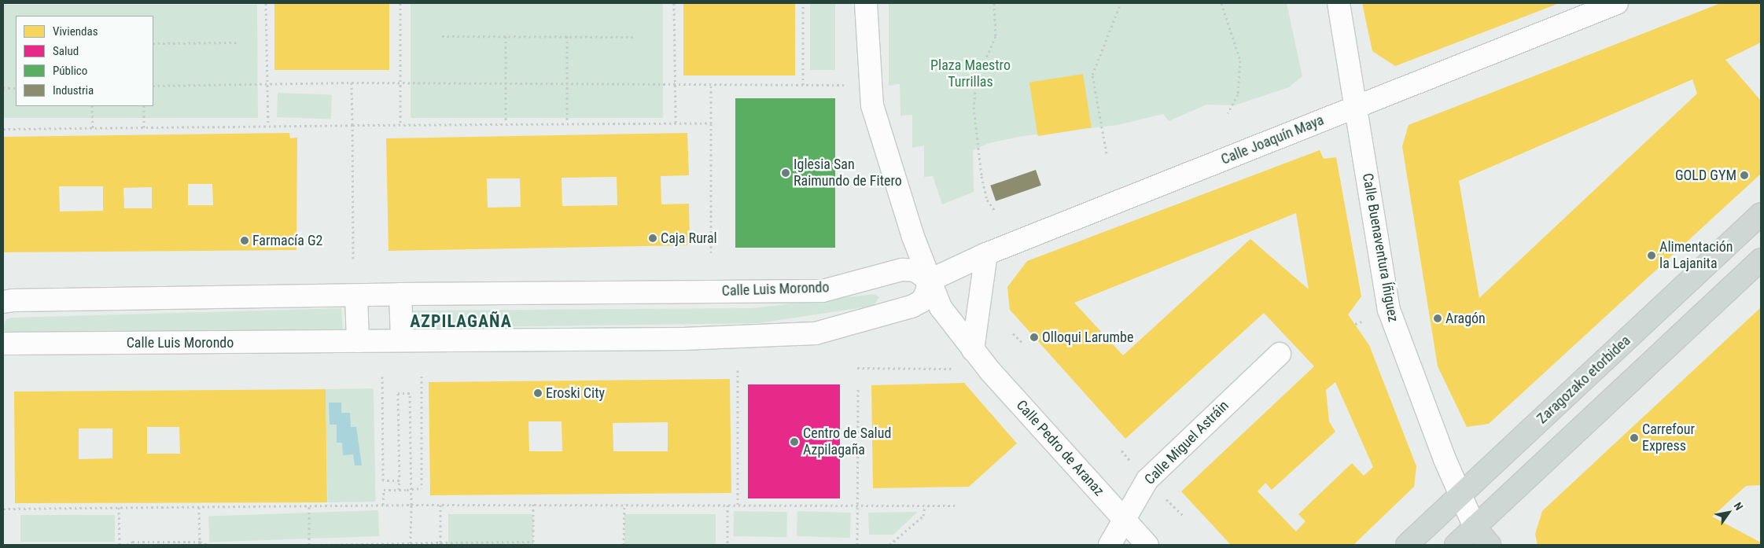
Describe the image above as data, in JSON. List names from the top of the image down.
{
  "streets": {
    "main road": ["Zaragozako etorbidea"],
    "street": [
      "Calle Joaquín Maya",
      "Calle Buenaventura Íñiguez",
      "Calle Luis Morondo",
      "Calle Miguel Astráin",
      "Calle Pedro de Aranaz"
    ]
  },
  "crossings": [
    ["Calle Joaquín Maya", "Calle Buenaventura Íñiguez"],
    ["Calle Joaquín Maya", "Calle Luis Morondo"],
    ["Calle Joaquín Maya", "Calle Pedro de Aranaz"],
    ["Calle Buenaventura Íñiguez", "Zaragozako etorbidea"],
    ["Calle Luis Morondo", "Calle Pedro de Aranaz"],
    ["Calle Miguel Astráin", "Calle Pedro de Aranaz"]
  ],
  "districts": ["AZPILAGAÑA"],
  "parks": ["Plaza Maestro Turrillas"],
  "places": [
    "Iglesia San Raimundo de Fitero",
    "GOLD GYM",
    "Caja Rural",
    "Farmacía G2",
    "Alimentación la Lajanita",
    "Aragón",
    "Olloqui Larumbe",
    "Eroski City",
    "Carrefour Express",
    "Centro de Salud Azpilagaña"
  ],
  "legend": [
    "Viviendas",
    "Salud",
    "Público",
    "Industria"
  ],
  "north": "top right"
}
